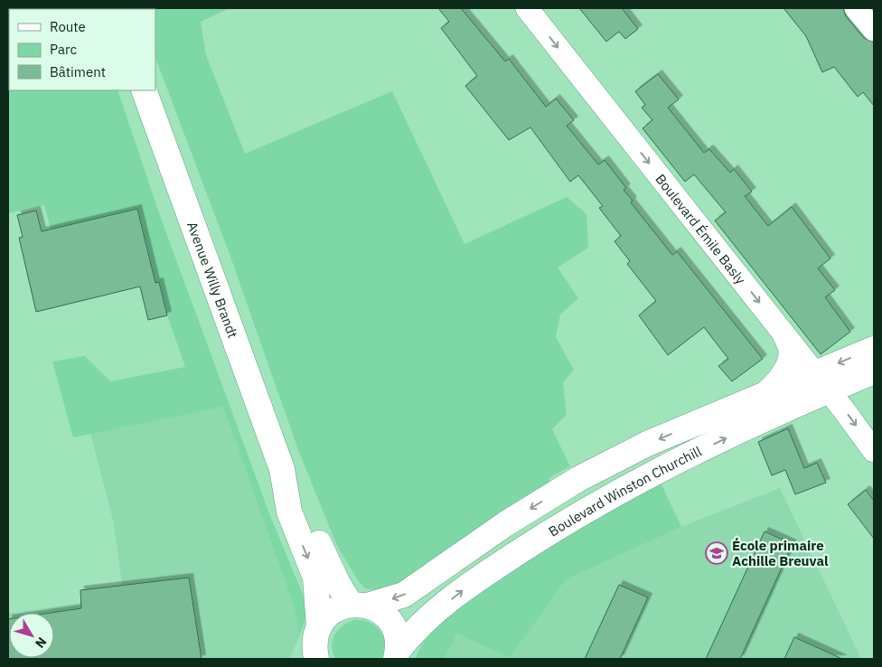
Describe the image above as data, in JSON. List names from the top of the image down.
{
  "streets": {
    "main road": ["Avenue Willy Brandt", "Boulevard Winston Churchill"],
    "street": ["Boulevard Émile Basly"]
  },
  "crossings": [
    ["Boulevard Émile Basly", "Boulevard Winston Churchill"],
    ["Avenue Willy Brandt", "Boulevard Winston Churchill"]
  ],
  "one_way": ["Boulevard Émile Basly"],
  "places": {
    "school or university": ["École primaire Achille Breuval"]
  },
  "legend": ["Route", "Parc", "Bâtiment"],
  "north": "bottom right"
}
